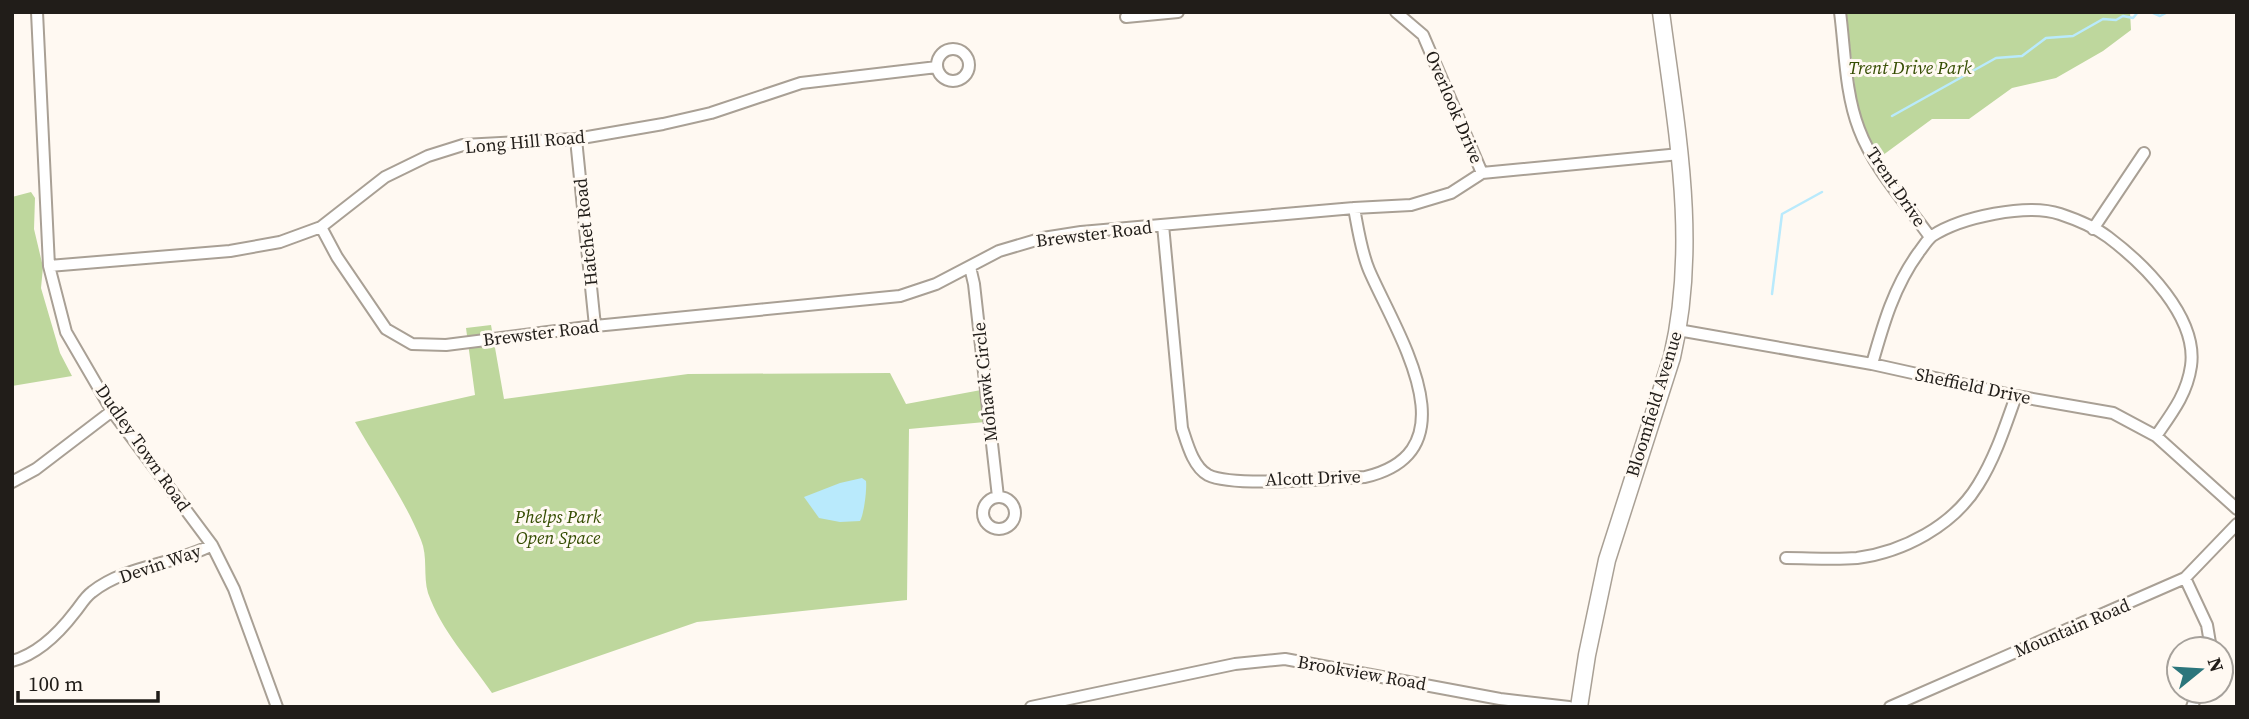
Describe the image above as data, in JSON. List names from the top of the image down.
{
  "streets": {
    "main road": ["Bloomfield Avenue"],
    "street": [
      "Overlook Drive",
      "Long Hill Road",
      "Trent Drive",
      "Hatchet Road",
      "Brewster Road",
      "Mohawk Circle",
      "Sheffield Drive",
      "Dudley Town Road",
      "Alcott Drive",
      "Devin Way",
      "Mountain Road",
      "Brookview Road"
    ]
  },
  "crossings": [
    ["Overlook Drive", "Brewster Road"],
    ["Long Hill Road", "Hatchet Road"],
    ["Long Hill Road", "Brewster Road"],
    ["Long Hill Road", "Dudley Town Road"],
    ["Hatchet Road", "Brewster Road"],
    ["Brewster Road", "Mohawk Circle"],
    ["Brewster Road", "Bloomfield Avenue"],
    ["Brewster Road", "Alcott Drive"],
    ["Sheffield Drive", "Bloomfield Avenue"],
    ["Dudley Town Road", "Devin Way"]
  ],
  "parks": ["Trent Drive Park", "Phelps Park Open Space"],
  "scale_bar": "100 m",
  "north": "right"
}
